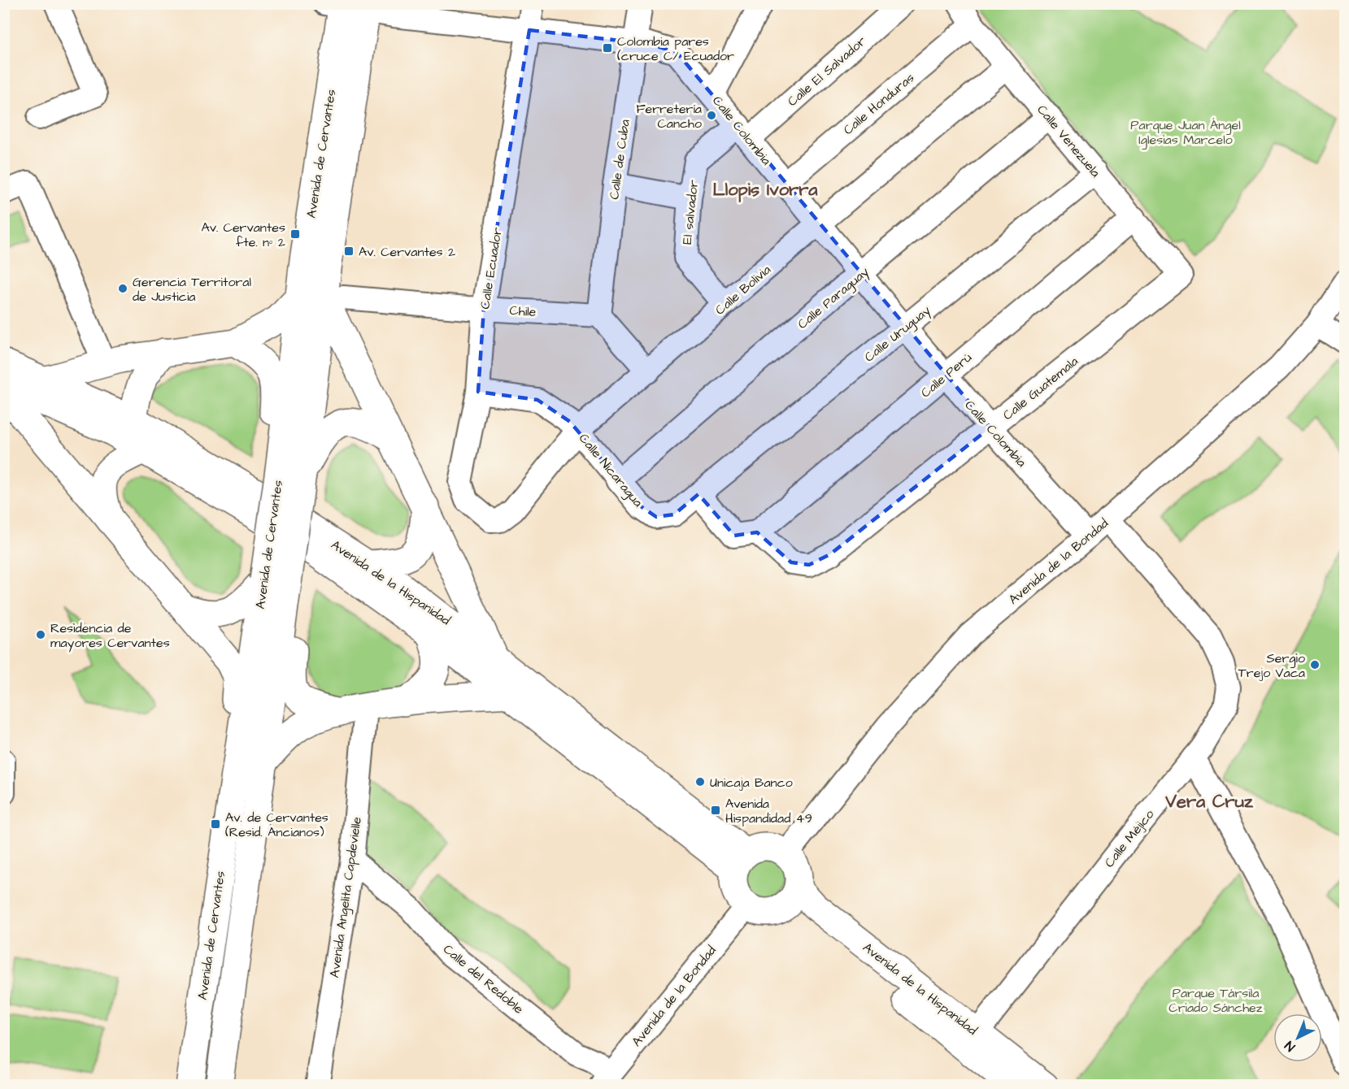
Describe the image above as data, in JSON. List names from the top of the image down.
{
  "streets": {
    "main road": ["Avenida de Cervantes", "Avenida de la Hispanidad"],
    "street": [
      "Calle El Salvador",
      "Calle Honduras",
      "Calle Colombia",
      "Calle Venezuela",
      "Calle de Cuba",
      "El salvador",
      "Calle Ecuador",
      "Calle Bolivia",
      "Calle Paraguay",
      "Chile",
      "Calle Uruguay",
      "Calle Perú",
      "Calle Guatemala",
      "Calle Nicaragua",
      "Avenida de la Bondad",
      "Calle Méjico",
      "Avenida Angelita Capdevielle",
      "Calle del Redoble"
    ]
  },
  "crossings": [
    ["Calle El Salvador", "Calle Colombia"],
    ["Calle El Salvador", "El salvador"],
    ["Calle Honduras", "Calle Colombia"],
    ["Calle Honduras", "Calle Venezuela"],
    ["Calle Colombia", "Avenida de Cervantes"],
    ["Calle Colombia", "Calle de Cuba"],
    ["Calle Colombia", "El salvador"],
    ["Calle Colombia", "Calle Ecuador"],
    ["Calle Colombia", "Calle Bolivia"],
    ["Calle Colombia", "Calle Paraguay"],
    ["Calle Colombia", "Calle Uruguay"],
    ["Calle Colombia", "Calle Perú"],
    ["Calle Colombia", "Calle Guatemala"],
    ["Calle Colombia", "Avenida de la Bondad"],
    ["Calle Venezuela", "Calle Bolivia"],
    ["Calle Venezuela", "Calle Paraguay"],
    ["Calle Venezuela", "Calle Uruguay"],
    ["Calle Venezuela", "Calle Perú"],
    ["Calle Venezuela", "Calle Guatemala"],
    ["Avenida de Cervantes", "Chile"],
    ["Calle de Cuba", "Chile"],
    ["El salvador", "Calle Bolivia"],
    ["Calle Ecuador", "Calle Bolivia"],
    ["Calle Ecuador", "Chile"],
    ["Calle Ecuador", "Calle Nicaragua"],
    ["Calle Bolivia", "Calle Nicaragua"],
    ["Calle Paraguay", "Calle Nicaragua"],
    ["Calle Uruguay", "Calle Nicaragua"],
    ["Calle Perú", "Calle Guatemala"],
    ["Avenida de la Bondad", "Avenida de la Hispanidad"],
    ["Avenida de la Bondad", "Calle Méjico"],
    ["Avenida de la Bondad", "Calle del Redoble"],
    ["Avenida de la Hispanidad", "Calle Méjico"],
    ["Avenida Angelita Capdevielle", "Calle del Redoble"]
  ],
  "districts": ["Llopis Ivorra", "Vera Cruz"],
  "parks": ["Parque Juan Ángel Iglesias Marcelo", "Parque Társila Criado Sánchez"],
  "places": {
    "transit": [
      "Colombia pares (cruce C/ Ecuador",
      "Av. Cervantes fte. nº 2",
      "Av. Cervantes 2",
      "Avenida Hispandidad 49",
      "Av. de Cervantes (Resid. Ancianos)"
    ],
    "other": [
      "Ferretería Cancho",
      "Gerencia Territoral de Justicia",
      "Residencia de mayores Cervantes",
      "Sergio Trejo Vaca",
      "Unicaja Banco"
    ]
  },
  "north": "bottom left"
}
